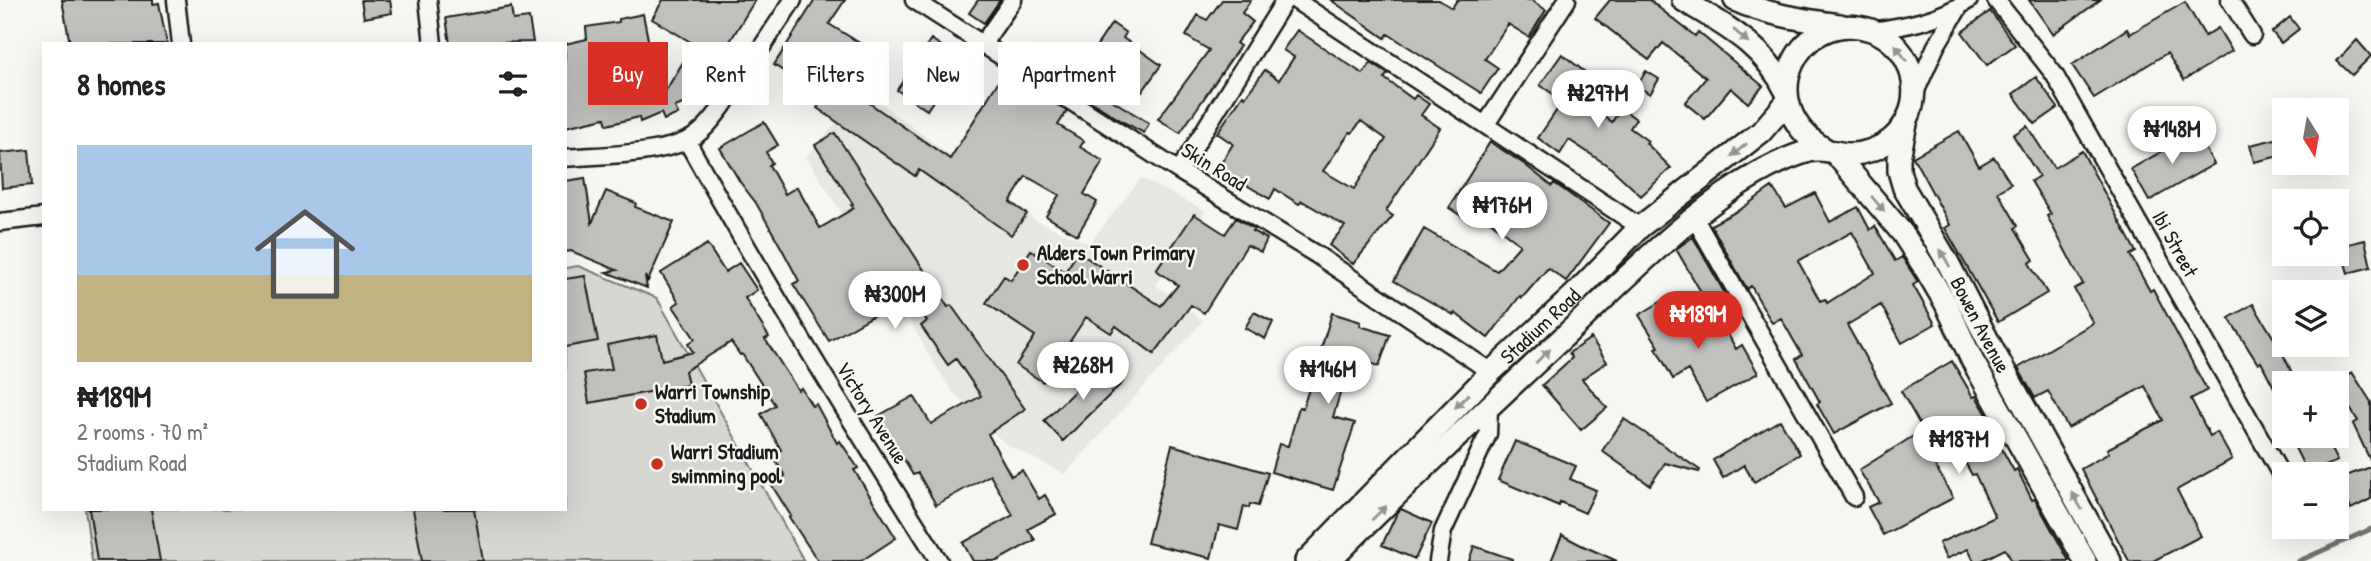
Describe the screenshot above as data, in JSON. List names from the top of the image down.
{
  "streets": {
    "main road": ["Stadium Road", "Bowen Avenue"],
    "street": ["Skin Road", "Ibi Street", "Victory Avenue"]
  },
  "crossings": [
    ["Skin Road", "Stadium Road"],
    ["Stadium Road", "Bowen Avenue"]
  ],
  "places": ["Alders Town Primary School Warri", "Warri Township Stadium", "Warri Stadium swimming pool"],
  "north": "bottom",
  "page": {
    "chip": [
      "Buy",
      "Rent",
      "Filters",
      "New",
      "Apartment"
    ],
    "heading": "8 homes",
    "price": [
      "₦297M",
      "₦148M",
      "₦176M",
      "₦300M",
      "₦189M",
      "₦268M",
      "₦146M",
      "₦187M"
    ],
    "map_buttons": ["+", "−"],
    "list": [
      {
        "name": "₦189M",
        "note": "2 rooms · 70 m² · Stadium Road"
      }
    ]
  }
}
